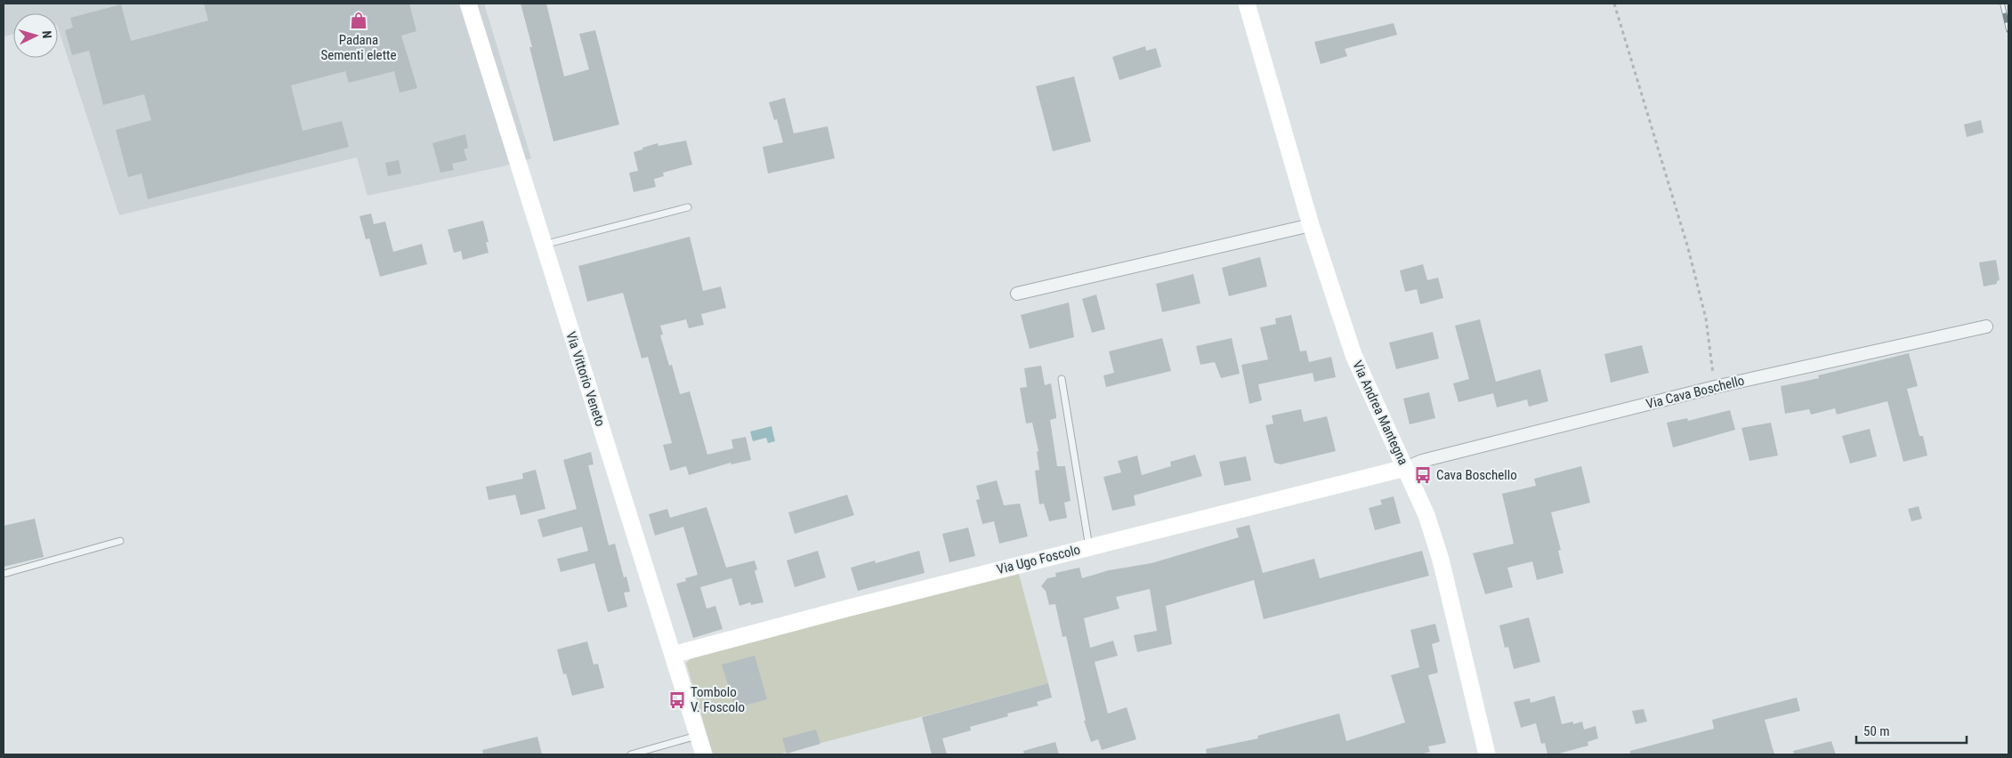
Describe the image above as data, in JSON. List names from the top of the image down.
{
  "streets": {
    "main road": ["Via Vittorio Veneto", "Via Andrea Mantegna", "Via Ugo Foscolo"],
    "street": ["Via Cava Boschello"]
  },
  "crossings": [
    ["Via Vittorio Veneto", "Via Ugo Foscolo"],
    ["Via Cava Boschello", "Via Andrea Mantegna"],
    ["Via Cava Boschello", "Via Ugo Foscolo"],
    ["Via Andrea Mantegna", "Via Ugo Foscolo"]
  ],
  "places": {
    "shop": ["Padana Sementi elette"],
    "bus stop": ["Cava Boschello", "Tombolo V. Foscolo"]
  },
  "scale_bar": "50 m",
  "north": "right"
}
